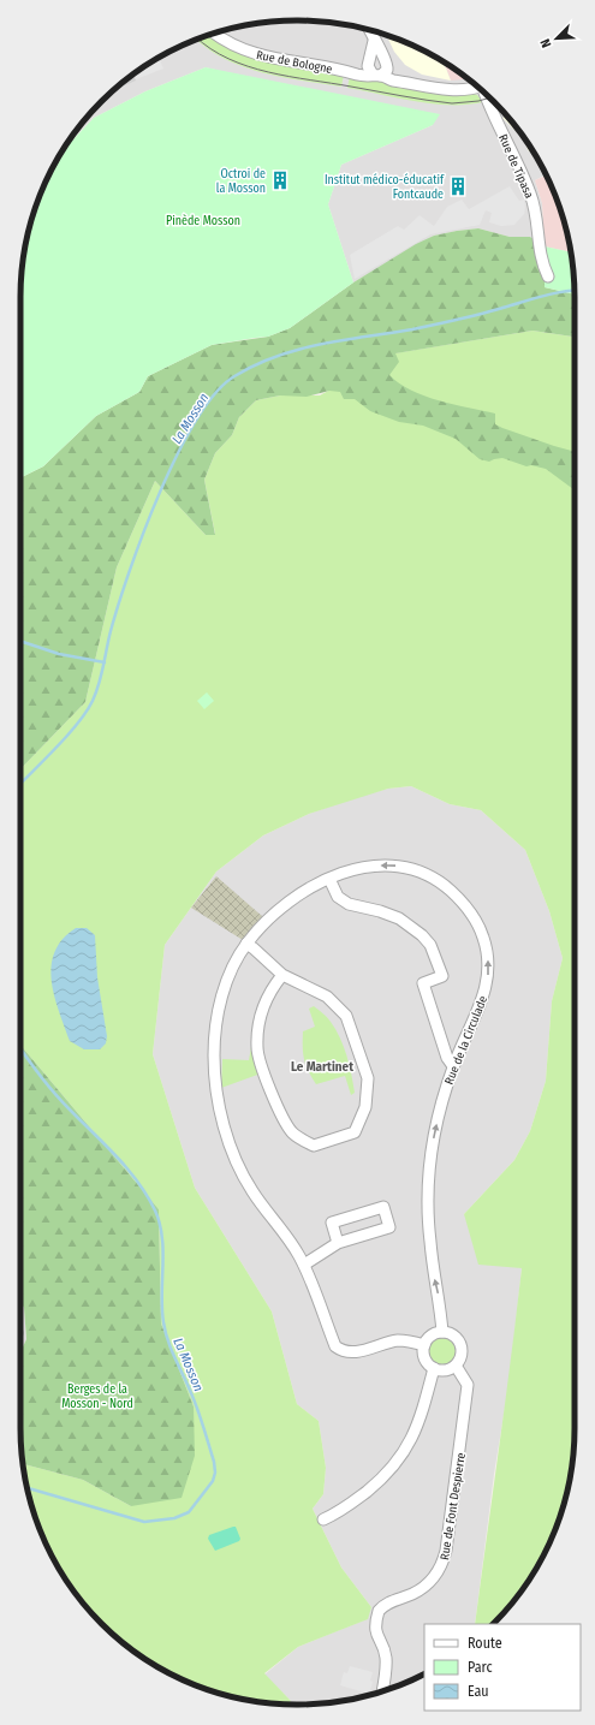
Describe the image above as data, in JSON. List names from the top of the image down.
{
  "streets": {
    "street": [
      "Rue de Bologne",
      "Rue de Tipasa",
      "Rue de la Circulade",
      "Rue de Font Despierre"
    ]
  },
  "crossings": [
    ["Rue de la Circulade", "Rue de Font Despierre"]
  ],
  "districts": ["Le Martinet"],
  "water": ["La Mosson"],
  "parks": ["Pinède Mosson", "Berges de la Mosson - Nord"],
  "places": {
    "building": ["Octroi de la Mosson", "Institut médico-éducatif Fontcaude"]
  },
  "legend": ["Route", "Parc", "Eau"],
  "north": "bottom left"
}
